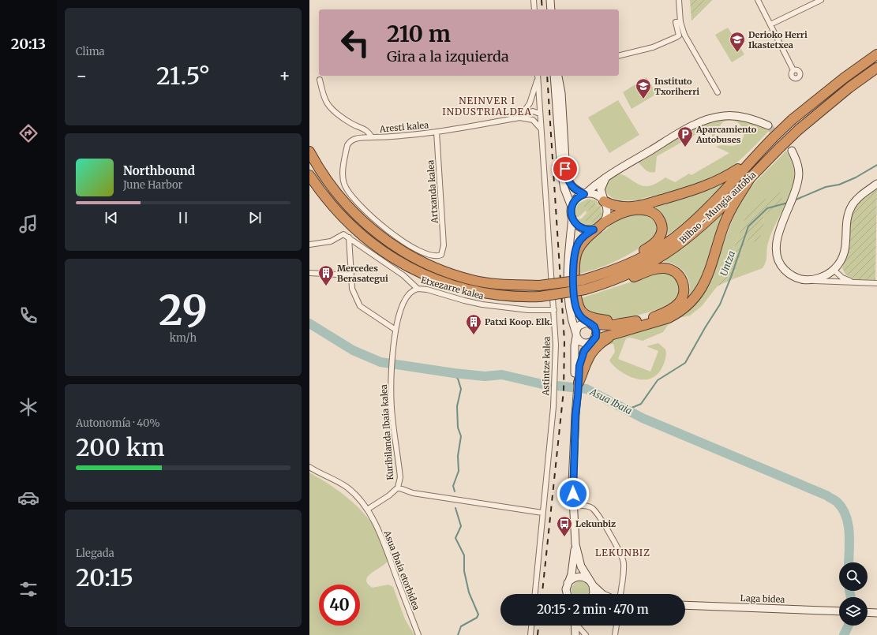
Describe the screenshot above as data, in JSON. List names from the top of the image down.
{
  "streets": {
    "highway": ["Bilbao - Mungia autobia"],
    "street": [
      "Aresti kalea",
      "Artxanda kalea",
      "Etxezarre kalea",
      "Astintze kalea",
      "Kuribilanda Ibaia kalea",
      "Asua Ibaia etorbidea",
      "Laga bidea"
    ]
  },
  "crossings": [
    ["Aresti kalea", "Artxanda kalea"],
    ["Aresti kalea", "Astintze kalea"],
    ["Etxezarre kalea", "Astintze kalea"],
    ["Etxezarre kalea", "Kuribilanda Ibaia kalea"]
  ],
  "districts": ["NEINVER I INDUSTRIALDEA", "LEKUNBIZ"],
  "water": ["Untza", "Asua Ibaia"],
  "places": {
    "school or university": ["Derioko Herri Ikastetxea", "Instituto Txoriherri"],
    "parking": ["Aparcamiento Autobuses"],
    "building": ["Mercedes Berasategui", "Patxi Koop. Elk."],
    "bus stop": ["Lekunbiz"]
  },
  "page": {
    "tabs": "20:13",
    "tile": [
      "Clima",
      ["29", "km/h"],
      ["Autonomía · 40%", "200 km"],
      ["Llegada", "20:15"]
    ],
    "turn": ["210 m", "Gira a la izquierda"],
    "heat": ["−", "21.5°", "+"],
    "song": ["Northbound", "June Harbor"],
    "limit": "40",
    "trip": "20:15 · 2 min · 470 m"
  }
}
